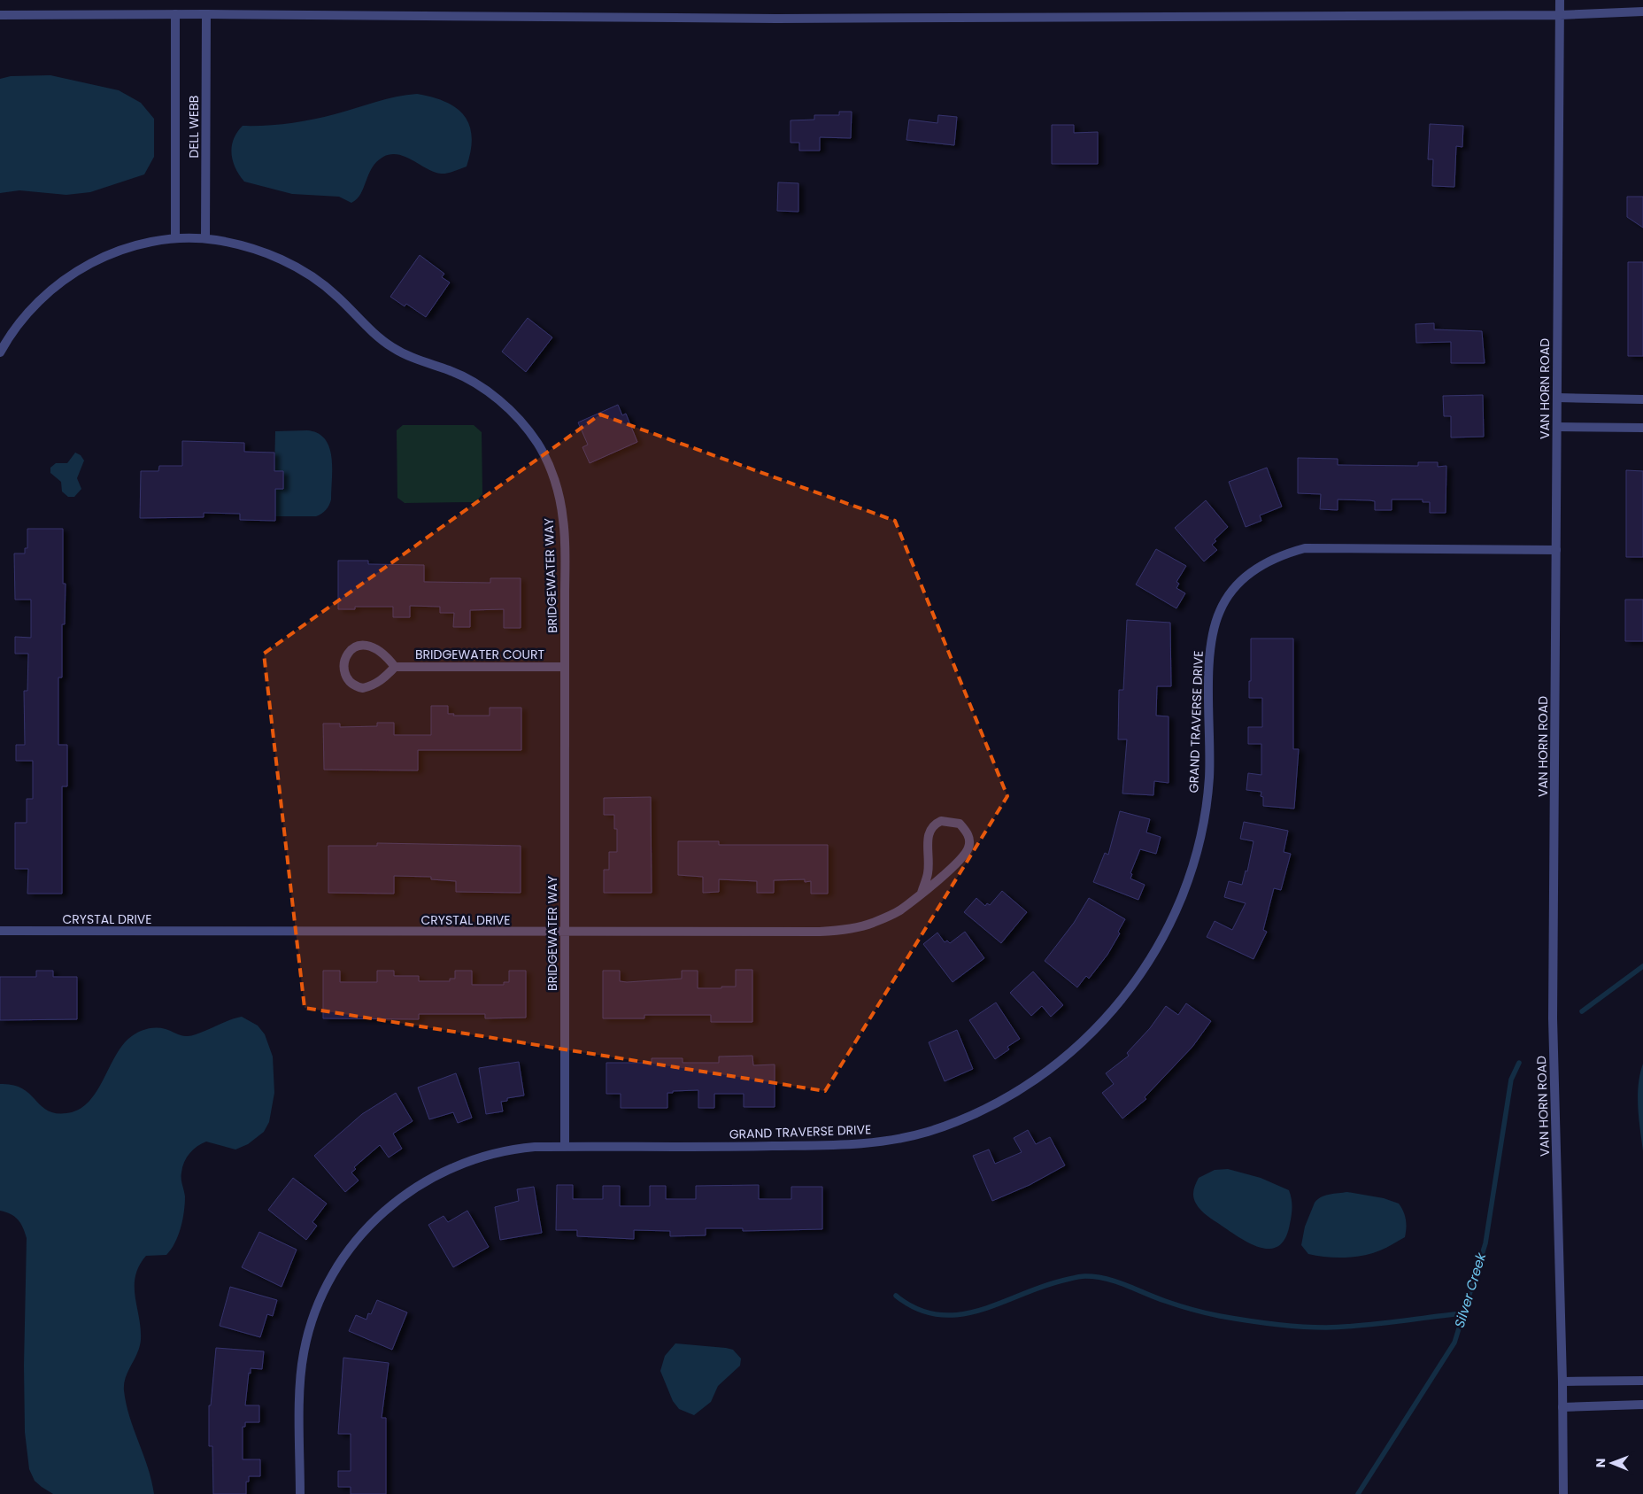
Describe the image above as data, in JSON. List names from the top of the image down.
{
  "streets": {
    "street": [
      "DELL WEBB",
      "VAN HORN ROAD",
      "BRIDGEWATER WAY",
      "BRIDGEWATER COURT",
      "GRAND TRAVERSE DRIVE",
      "CRYSTAL DRIVE"
    ]
  },
  "crossings": [
    ["DELL WEBB", "BRIDGEWATER WAY"],
    ["VAN HORN ROAD", "GRAND TRAVERSE DRIVE"],
    ["BRIDGEWATER WAY", "BRIDGEWATER COURT"],
    ["BRIDGEWATER WAY", "GRAND TRAVERSE DRIVE"],
    ["BRIDGEWATER WAY", "CRYSTAL DRIVE"]
  ],
  "water": ["Silver Creek"],
  "north": "left"
}
